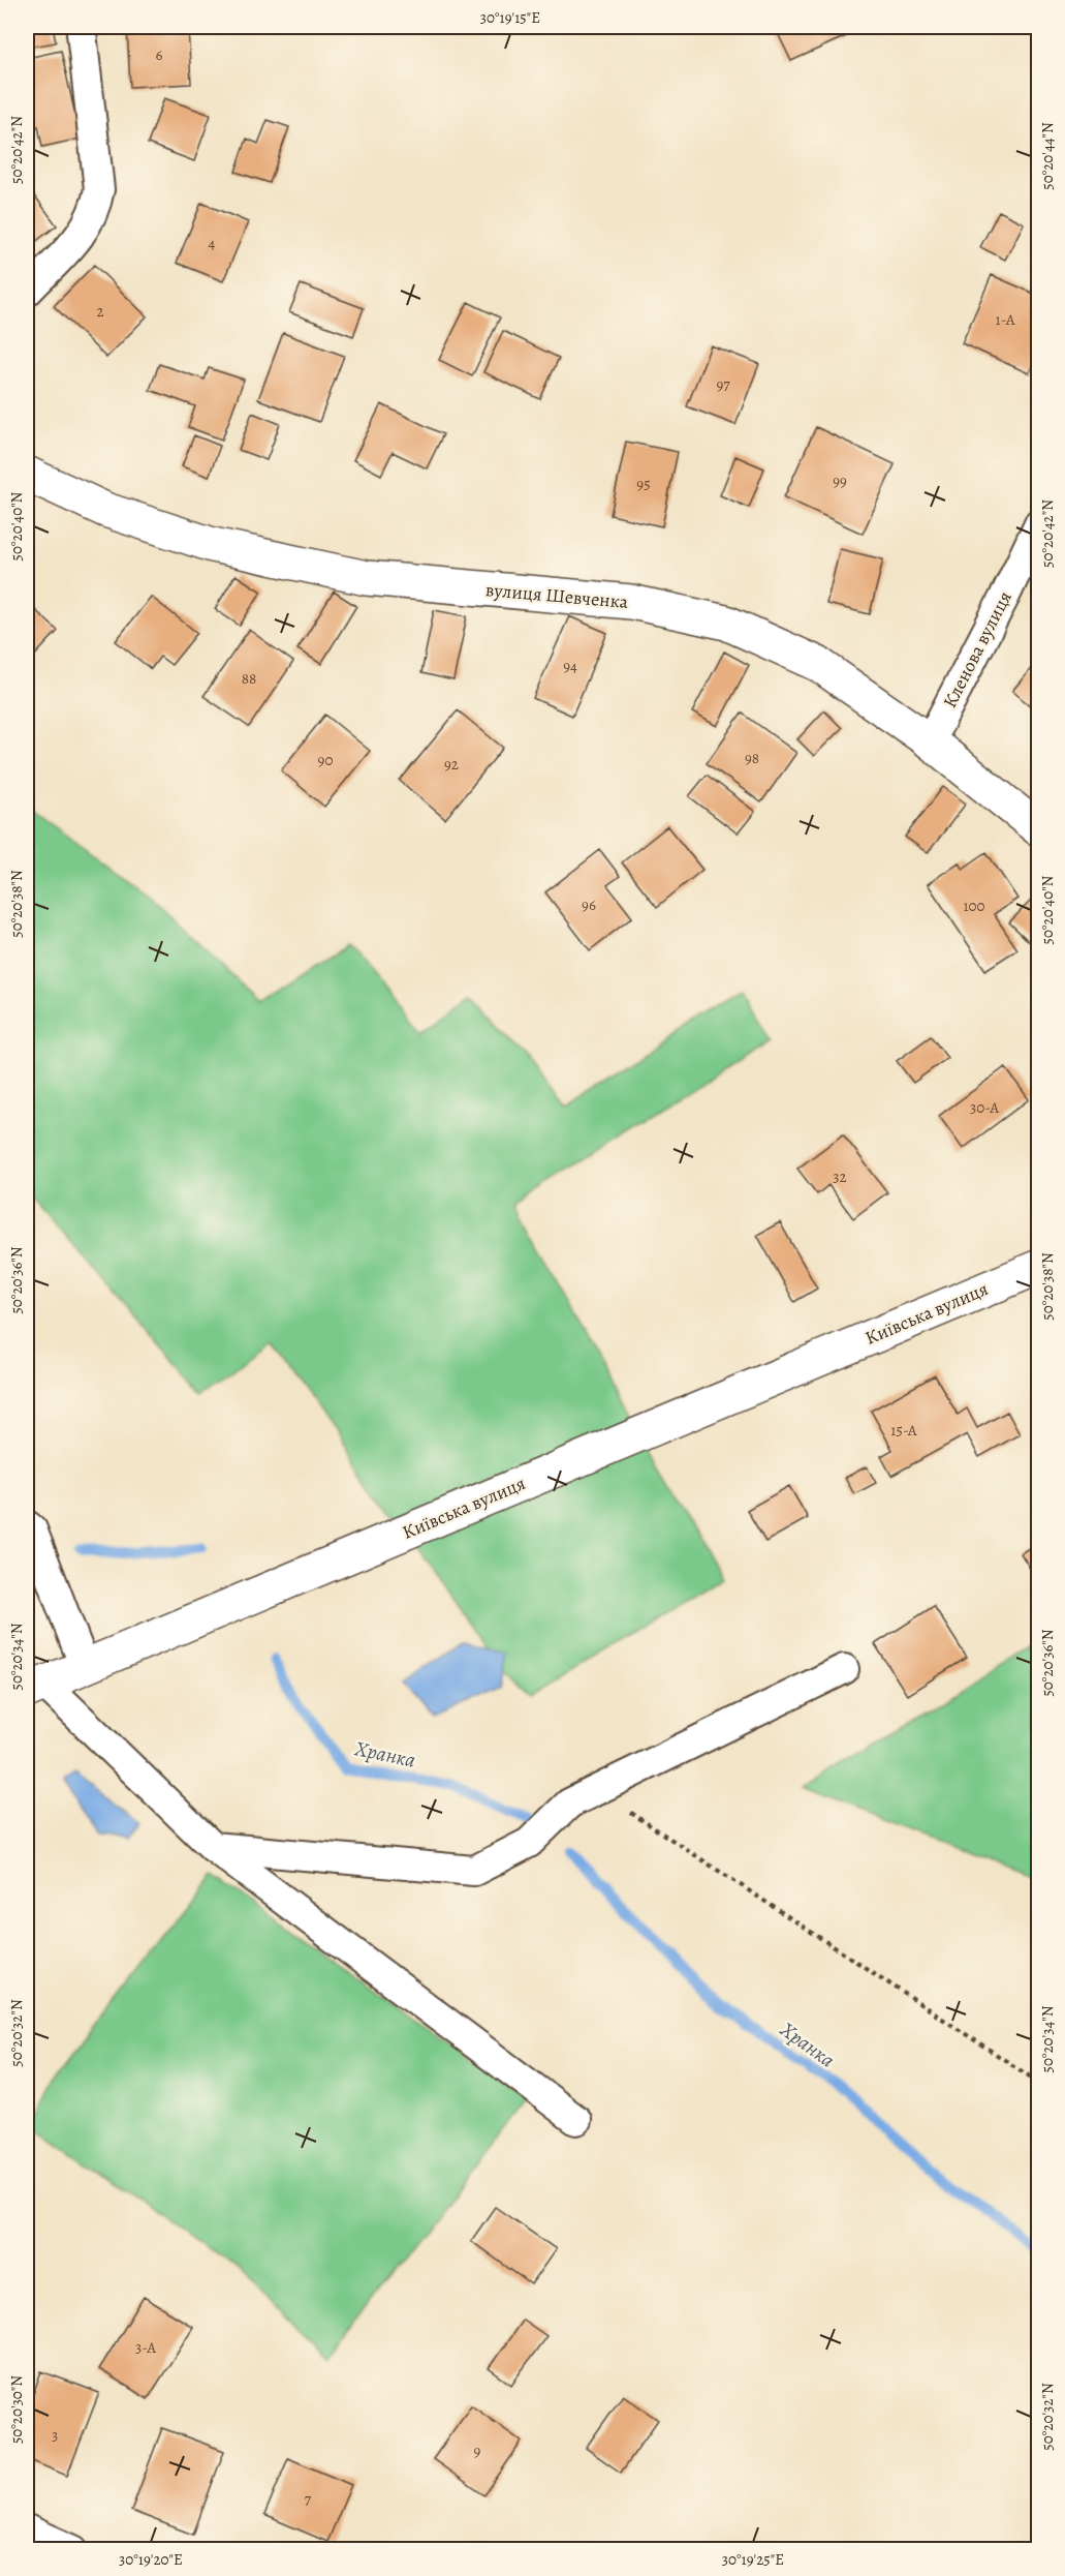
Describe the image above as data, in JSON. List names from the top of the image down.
{
  "streets": {
    "main road": ["вулиця Шевченка", "Київська вулиця"],
    "street": ["Кленова вулиця"]
  },
  "crossings": [
    ["вулиця Шевченка", "Кленова вулиця"]
  ],
  "water": ["Хранка"],
  "house_numbers": [
    "6",
    "4",
    "2",
    "1-А",
    "97",
    "99",
    "95",
    "94",
    "88",
    "98",
    "90",
    "92",
    "96",
    "100",
    "30-А",
    "32",
    "15-А",
    "3-А",
    "3",
    "9",
    "7"
  ],
  "coordinates": [
    "30°19'15\"E",
    "50°20'42\"N",
    "50°20'44\"N",
    "50°20'40\"N",
    "50°20'38\"N",
    "50°20'36\"N",
    "50°20'34\"N",
    "50°20'32\"N",
    "50°20'30\"N",
    "30°19'20\"E",
    "30°19'25\"E"
  ]
}
